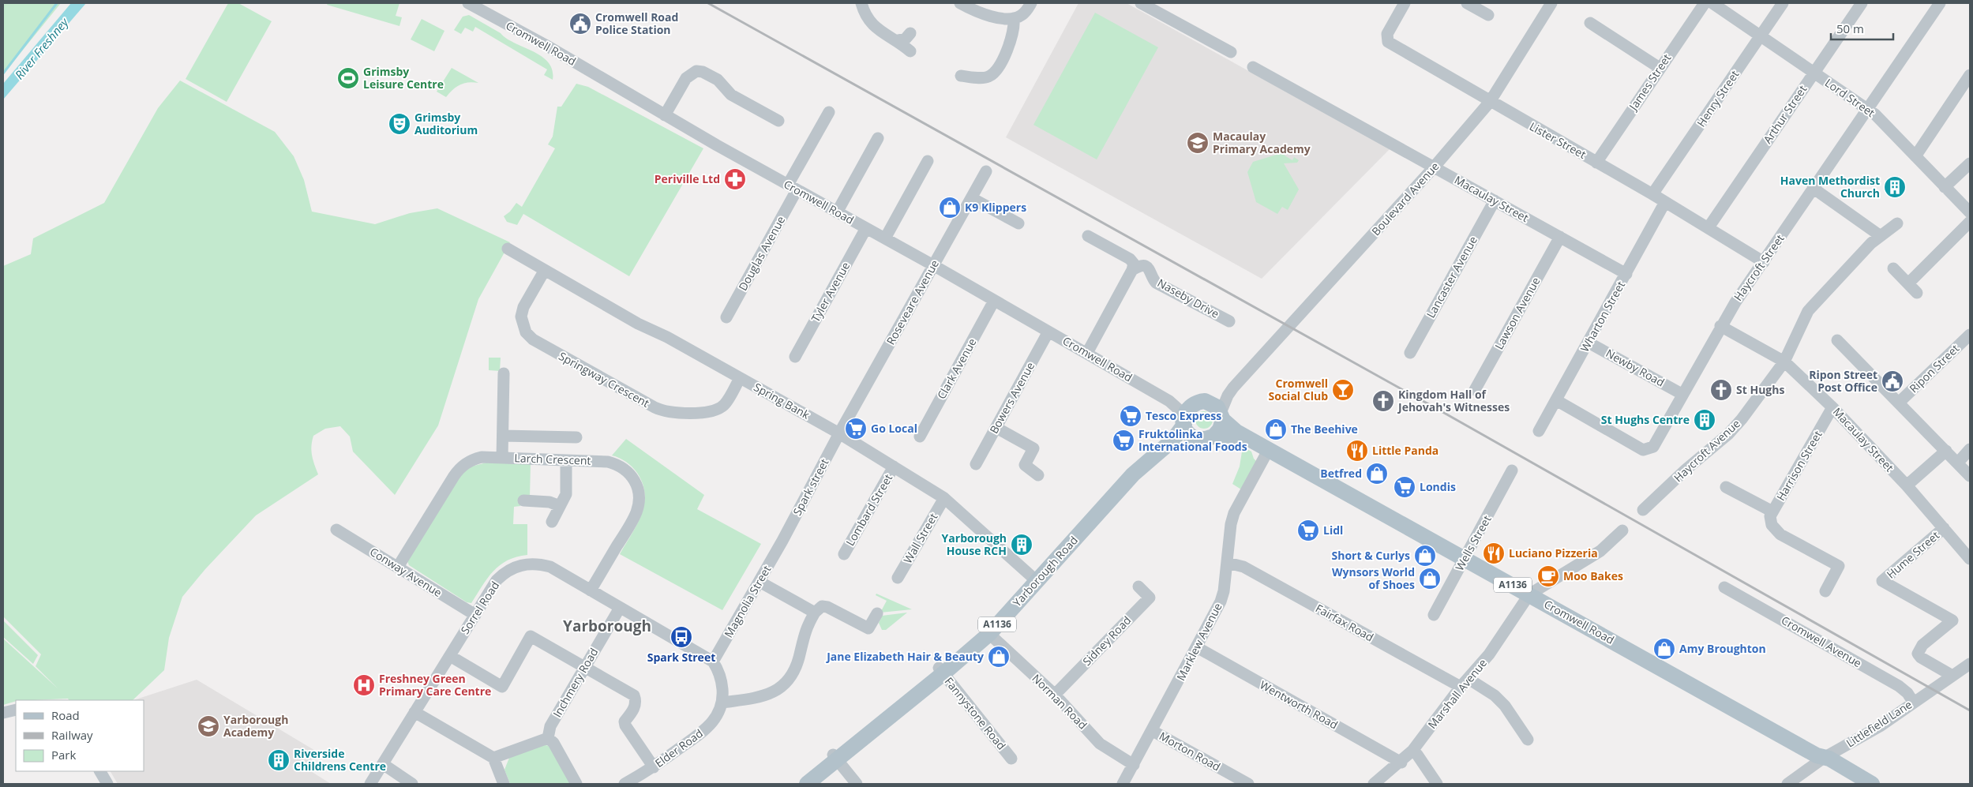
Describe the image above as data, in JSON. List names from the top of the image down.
{
  "streets": {
    "main road": ["Cromwell Road", "Yarborough Road", "A1136"],
    "street": [
      "James Street",
      "Lord Street",
      "Henry Street",
      "Arthur Street",
      "Lister Street",
      "Boulevard Avenue",
      "Macaulay Street",
      "Douglas Avenue",
      "Haycroft Street",
      "Lancaster Avenue",
      "Tyler Avenue",
      "Naseby Drive",
      "Roseveare Avenue",
      "Lawson Avenue",
      "Wharton Street",
      "Newby Road",
      "Clark Avenue",
      "Ripon Street",
      "Springway Crescent",
      "Bowers Avenue",
      "Spring Bank",
      "Haycroft Avenue",
      "Larch Crescent",
      "Harrison Street",
      "Spark street",
      "Lombard Street",
      "Wall Street",
      "Wells Street",
      "Hume Street",
      "Conway Avenue",
      "Magnolia Street",
      "Sorrel Road",
      "Fairfax Road",
      "Sidney Road",
      "Marklew Avenue",
      "Cromwell Avenue",
      "Inchmery Road",
      "Marshall Avenue",
      "Norman Road",
      "Wentworth Road",
      "Fannystone Road",
      "Littlefield Lane",
      "Elder Road",
      "Morton Road"
    ]
  },
  "crossings": [
    ["Cromwell Road", "Boulevard Avenue"],
    ["Cromwell Road", "Douglas Avenue"],
    ["Cromwell Road", "Tyler Avenue"],
    ["Cromwell Road", "Roseveare Avenue"],
    ["Cromwell Road", "Clark Avenue"],
    ["Cromwell Road", "Bowers Avenue"],
    ["Cromwell Road", "Wells Street"],
    ["Cromwell Road", "Yarborough Road"],
    ["Cromwell Road", "A1136"],
    ["Cromwell Road", "Marklew Avenue"],
    ["Cromwell Road", "Marshall Avenue"],
    ["Cromwell Road", "Littlefield Lane"],
    ["James Street", "Lister Street"],
    ["Lord Street", "Henry Street"],
    ["Lord Street", "Arthur Street"],
    ["Lord Street", "Haycroft Street"],
    ["Henry Street", "Lister Street"],
    ["Arthur Street", "Lister Street"],
    ["Lister Street", "Boulevard Avenue"],
    ["Lister Street", "Haycroft Street"],
    ["Lister Street", "Wharton Street"],
    ["Boulevard Avenue", "Macaulay Street"],
    ["Boulevard Avenue", "Yarborough Road"],
    ["Boulevard Avenue", "A1136"],
    ["Macaulay Street", "Haycroft Street"],
    ["Macaulay Street", "Lancaster Avenue"],
    ["Macaulay Street", "Lawson Avenue"],
    ["Macaulay Street", "Wharton Street"],
    ["Macaulay Street", "Haycroft Avenue"],
    ["Macaulay Street", "Harrison Street"],
    ["Macaulay Street", "Hume Street"],
    ["Haycroft Street", "Wharton Street"],
    ["Haycroft Street", "Newby Road"],
    ["Roseveare Avenue", "Spring Bank"],
    ["Roseveare Avenue", "Spark street"],
    ["Wharton Street", "Newby Road"],
    ["Springway Crescent", "Spring Bank"],
    ["Spring Bank", "Spark street"],
    ["Spring Bank", "Lombard Street"],
    ["Spring Bank", "Wall Street"],
    ["Spring Bank", "Yarborough Road"],
    ["Larch Crescent", "Conway Avenue"],
    ["Larch Crescent", "Sorrel Road"],
    ["Spark street", "Magnolia Street"],
    ["Hume Street", "Littlefield Lane"],
    ["Yarborough Road", "A1136"],
    ["Yarborough Road", "Norman Road"],
    ["Yarborough Road", "Fannystone Road"],
    ["Conway Avenue", "Sorrel Road"],
    ["A1136", "Littlefield Lane"],
    ["Magnolia Street", "Sorrel Road"],
    ["Sorrel Road", "Inchmery Road"],
    ["Fairfax Road", "Marklew Avenue"],
    ["Fairfax Road", "Marshall Avenue"],
    ["Sidney Road", "Norman Road"],
    ["Marklew Avenue", "Norman Road"],
    ["Marklew Avenue", "Wentworth Road"],
    ["Marklew Avenue", "Morton Road"],
    ["Cromwell Avenue", "Littlefield Lane"],
    ["Marshall Avenue", "Wentworth Road"]
  ],
  "districts": ["Yarborough"],
  "water": ["River Freshney"],
  "places": {
    "public building": ["Cromwell Road Police Station", "Ripon Street Post Office"],
    "sports": ["Grimsby Leisure Centre"],
    "theatre": ["Grimsby Auditorium"],
    "school or university": ["Macaulay Primary Academy", "Yarborough Academy"],
    "pharmacy": ["Periville Ltd"],
    "building": [
      "Haven Methordist Church",
      "St Hughs Centre",
      "Yarborough House RCH",
      "Riverside Childrens Centre"
    ],
    "shop": [
      "K9 Klippers",
      "The Beehive",
      "Betfred",
      "Short & Curlys",
      "Wynsors World of Shoes",
      "Amy Broughton",
      "Jane Elizabeth Hair & Beauty"
    ],
    "bar": ["Cromwell Social Club"],
    "church": ["St Hughs", "Kingdom Hall of Jehovah's Witnesses"],
    "supermarket": [
      "Tesco Express",
      "Go Local",
      "Fruktolinka International Foods",
      "Londis",
      "Lidl"
    ],
    "restaurant": ["Little Panda", "Luciano Pizzeria"],
    "cafe": ["Moo Bakes"],
    "bus stop": ["Spark Street"],
    "hospital": ["Freshney Green Primary Care Centre"]
  },
  "legend": ["Road", "Railway", "Park"],
  "scale_bar": "50 m"
}
